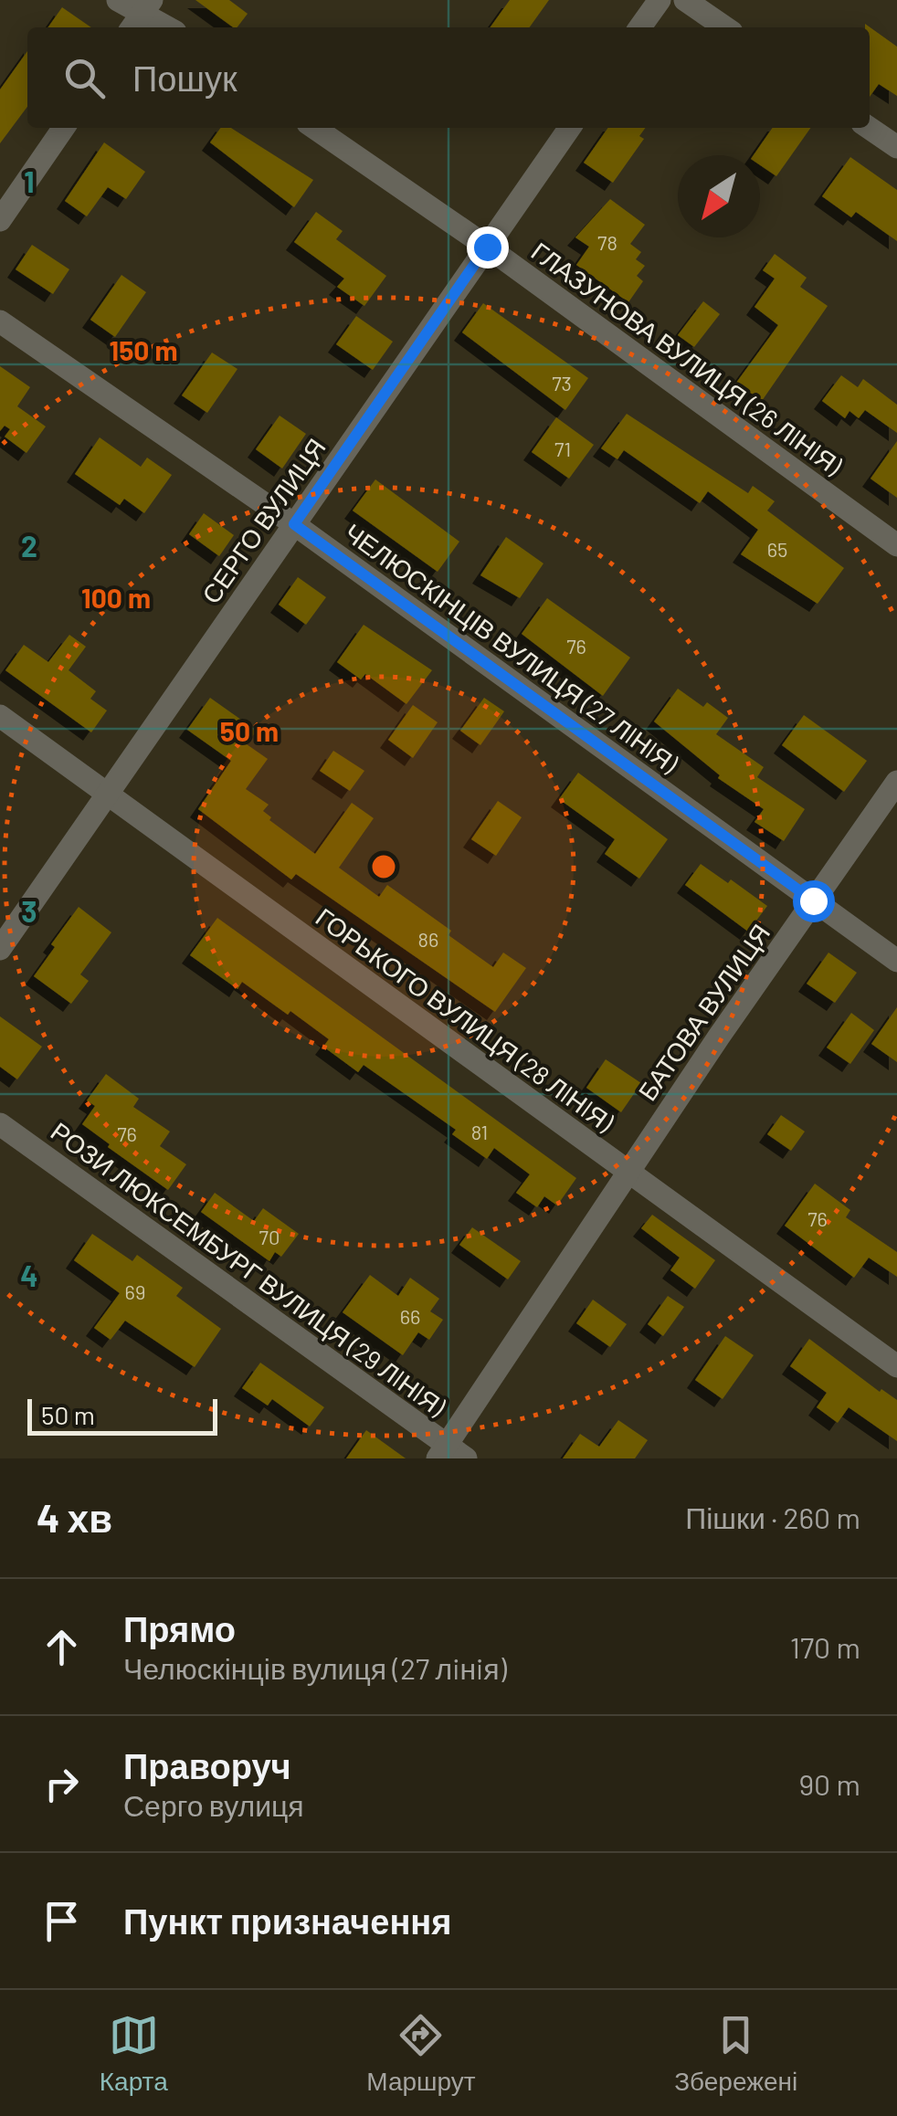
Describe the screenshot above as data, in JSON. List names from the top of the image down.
{
  "streets": {
    "street": [
      "ГЛАЗУНОВА ВУЛИЦЯ (26 ЛIНIЯ)",
      "СЕРГО ВУЛИЦЯ",
      "ЧЕЛЮСКІНЦІВ ВУЛИЦЯ (27 ЛIНIЯ)",
      "БАТОВА ВУЛИЦЯ",
      "ГОРЬКОГО ВУЛИЦЯ (28 ЛIНIЯ)",
      "РОЗИ ЛЮКСЕМБУРГ ВУЛИЦЯ (29 ЛIНIЯ)"
    ]
  },
  "crossings": [
    ["ГЛАЗУНОВА ВУЛИЦЯ (26 ЛIНIЯ)", "СЕРГО ВУЛИЦЯ"],
    ["СЕРГО ВУЛИЦЯ", "ЧЕЛЮСКІНЦІВ ВУЛИЦЯ (27 ЛIНIЯ)"],
    ["СЕРГО ВУЛИЦЯ", "ГОРЬКОГО ВУЛИЦЯ (28 ЛIНIЯ)"],
    ["ЧЕЛЮСКІНЦІВ ВУЛИЦЯ (27 ЛIНIЯ)", "БАТОВА ВУЛИЦЯ"],
    ["БАТОВА ВУЛИЦЯ", "ГОРЬКОГО ВУЛИЦЯ (28 ЛIНIЯ)"],
    ["БАТОВА ВУЛИЦЯ", "РОЗИ ЛЮКСЕМБУРГ ВУЛИЦЯ (29 ЛIНIЯ)"]
  ],
  "house_numbers": [
    "78",
    "73",
    "71",
    "65",
    "76",
    "86",
    "81",
    "76",
    "76",
    "70",
    "69",
    "66"
  ],
  "scale_bar": "50 m",
  "north": "bottom left",
  "page": {
    "search": "Пошук",
    "scale": "50 m",
    "heading": ["4 хв", "Пішки · 260 m"],
    "list": [
      ["Прямо", "Челюскінців вулиця (27 лiнiя)", "170 m"],
      ["Праворуч", "Серго вулиця", "90 m"],
      "Пункт призначення"
    ],
    "nav": ["Карта", "Маршрут", "Збережені"]
  },
  "grid": {
    "rows": [
      "1",
      "2",
      "3",
      "4"
    ]
  },
  "rings": ["150 m", "100 m", "50 m"]
}
